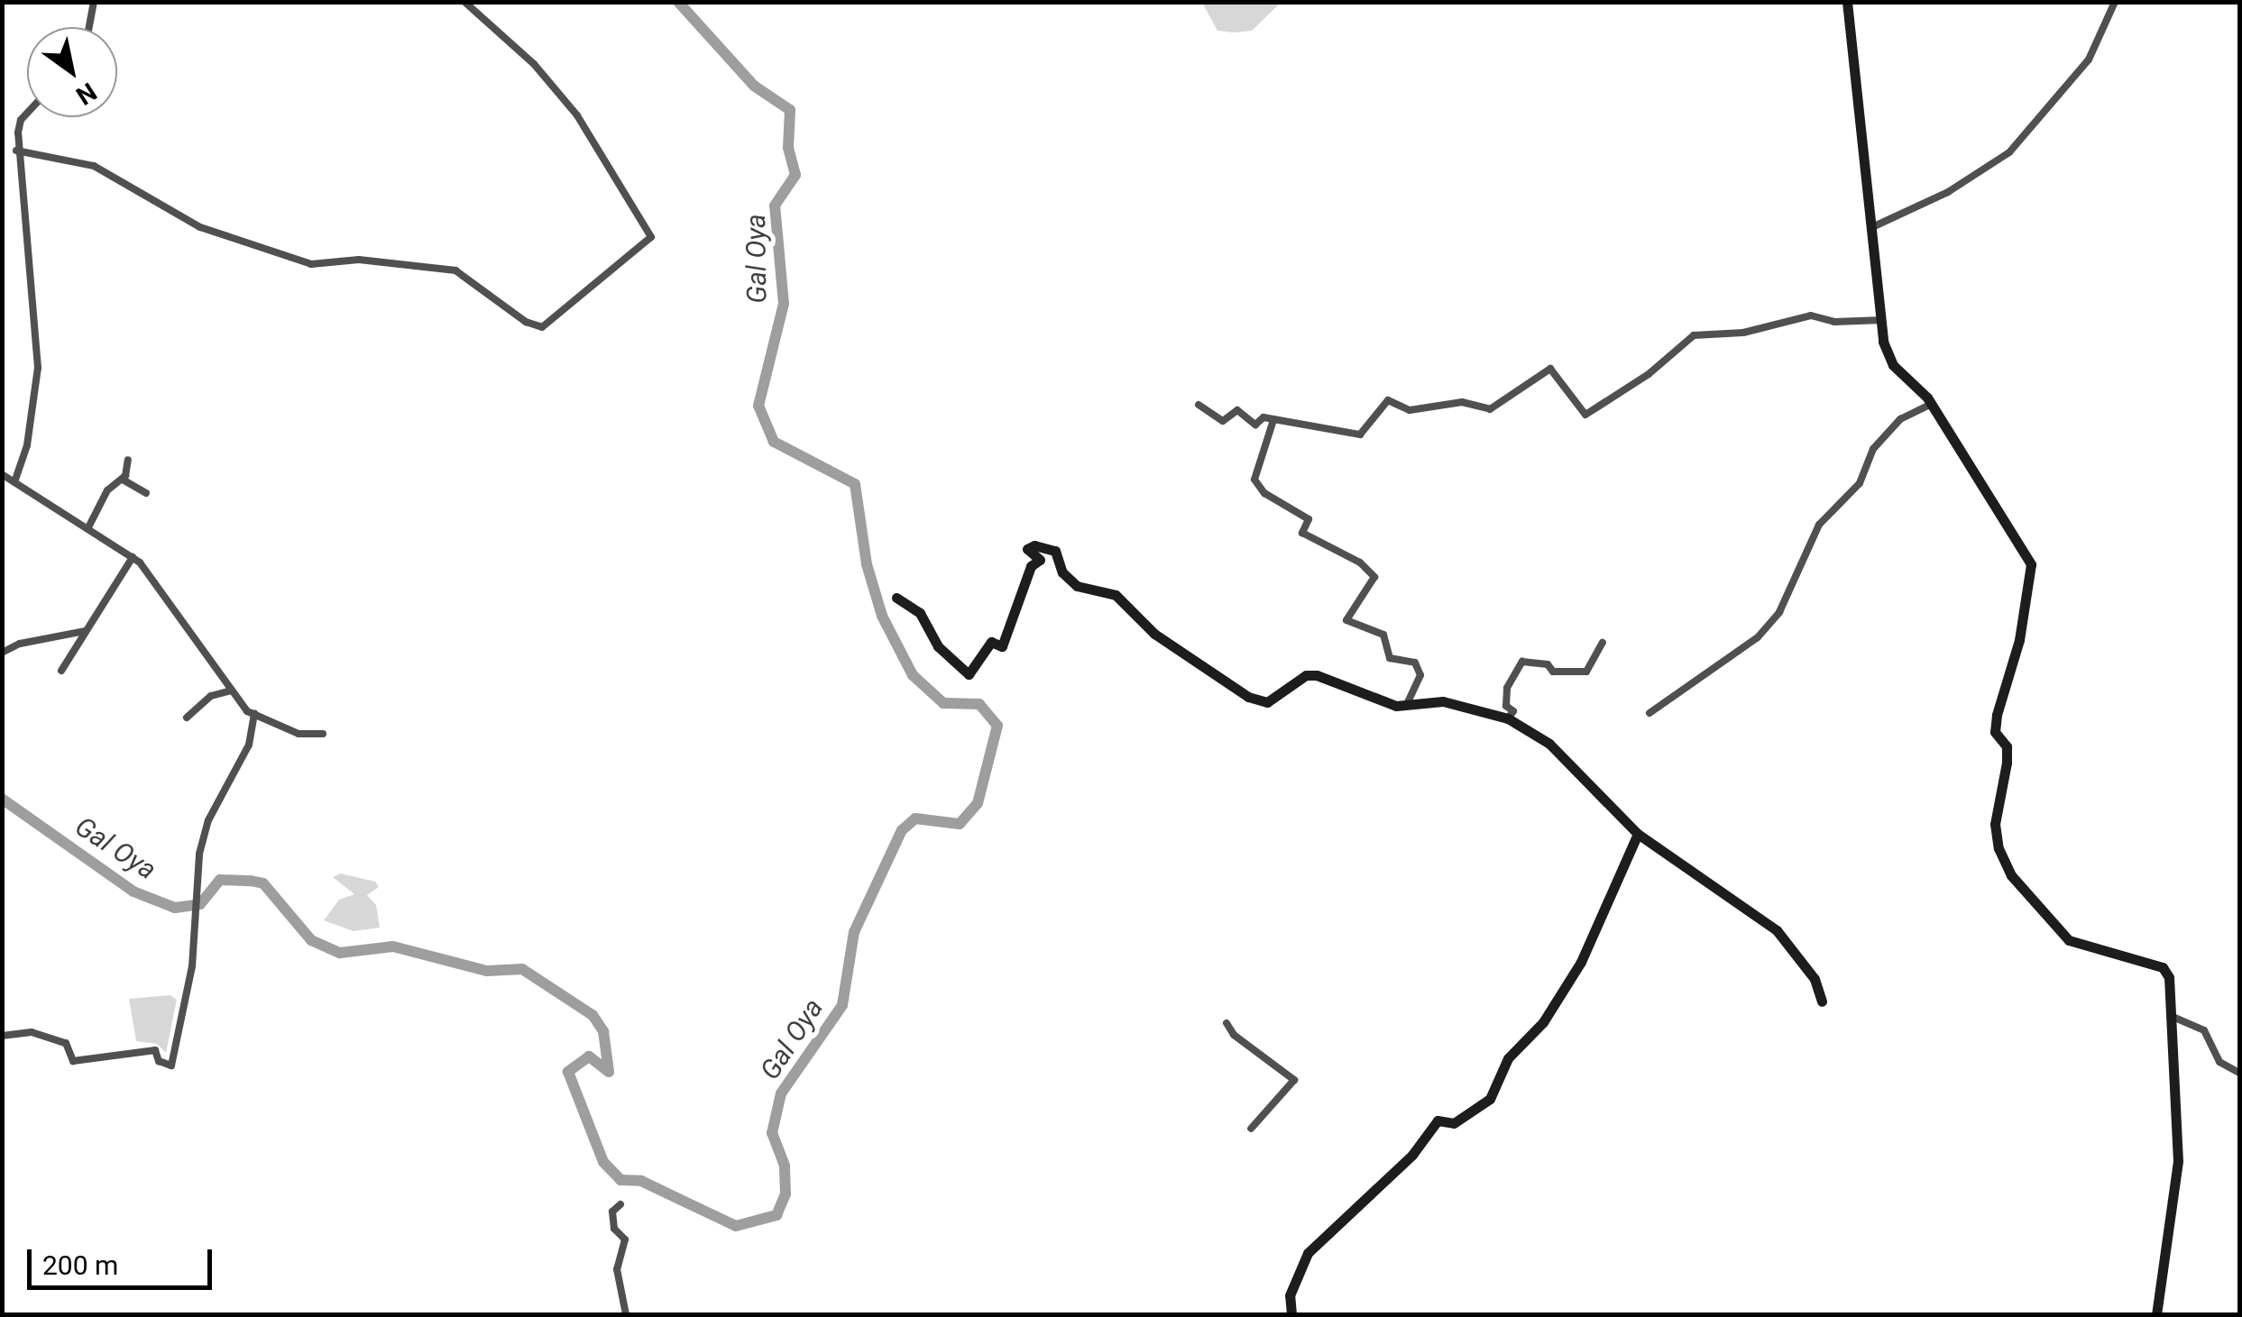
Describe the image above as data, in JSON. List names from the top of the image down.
{
  "water": ["Gal Oya"],
  "scale_bar": "200 m",
  "north": "bottom right"
}
